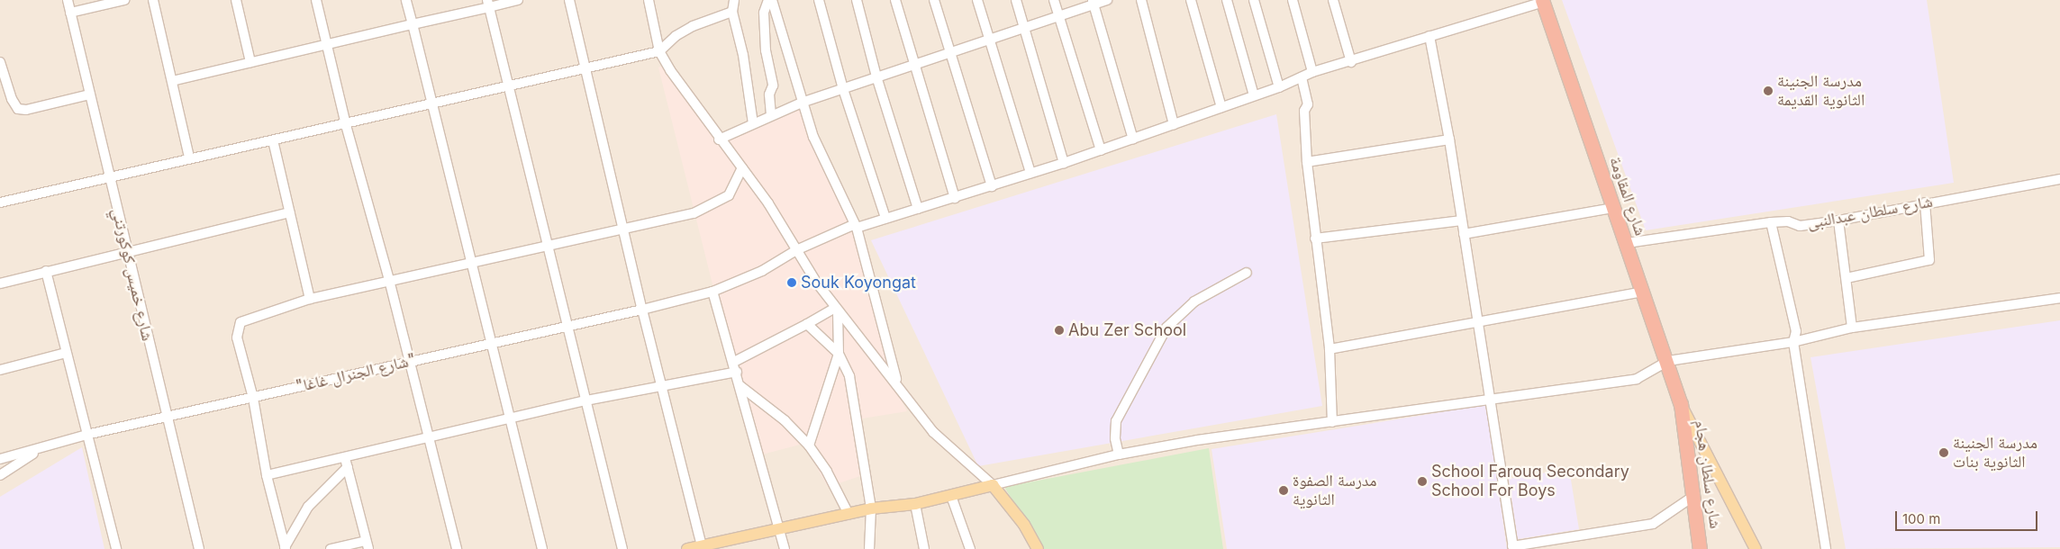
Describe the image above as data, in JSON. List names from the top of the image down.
{
  "streets": {
    "highway": ["شارع المقاومة", "شارع سلطان هجام"],
    "street": ["شارع سلطان عبدالنبى", "شارع خميس كوكورتني", "\"شارع الجنرال غاغا\""]
  },
  "crossings": [
    ["شارع المقاومة", "شارع سلطان عبدالنبى"],
    ["شارع المقاومة", "\"شارع الجنرال غاغا\""],
    ["شارع المقاومة", "شارع سلطان هجام"],
    ["شارع خميس كوكورتني", "\"شارع الجنرال غاغا\""]
  ],
  "places": [
    "مدرسة الجنينة الثانوية القديمة",
    "Souk Koyongat",
    "Abu Zer School",
    "مدرسة الجنينة الثانوية بنات",
    "School Farouq Secondary School For Boys",
    "مدرسة الصفوة الثانوية"
  ],
  "scale_bar": "100 m"
}
